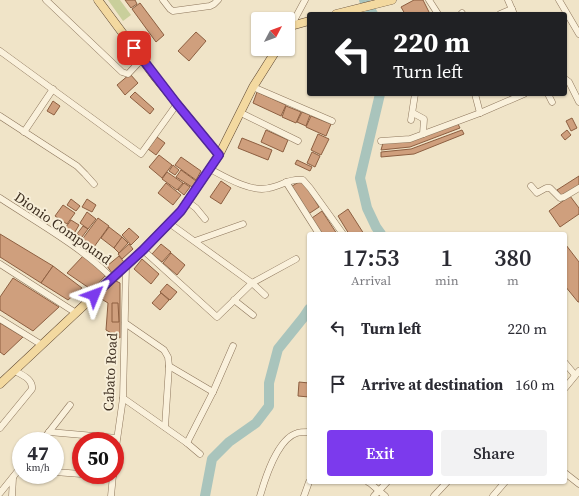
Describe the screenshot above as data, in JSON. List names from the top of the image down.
{
  "streets": {
    "street": ["Dionio Compound", "Cabato Road"]
  },
  "north": "top right",
  "page": {
    "turn": ["220 m", "Turn left"],
    "eta": [
      "17:53",
      "Arrival",
      "1",
      "min",
      "380",
      "m"
    ],
    "list": [
      {
        "name": "Turn left",
        "value": "220 m"
      },
      {
        "name": "Arrive at destination",
        "value": "160 m"
      }
    ],
    "buttons": ["Exit", "Share"],
    "speed": "47 km/h",
    "limit": "50"
  }
}
